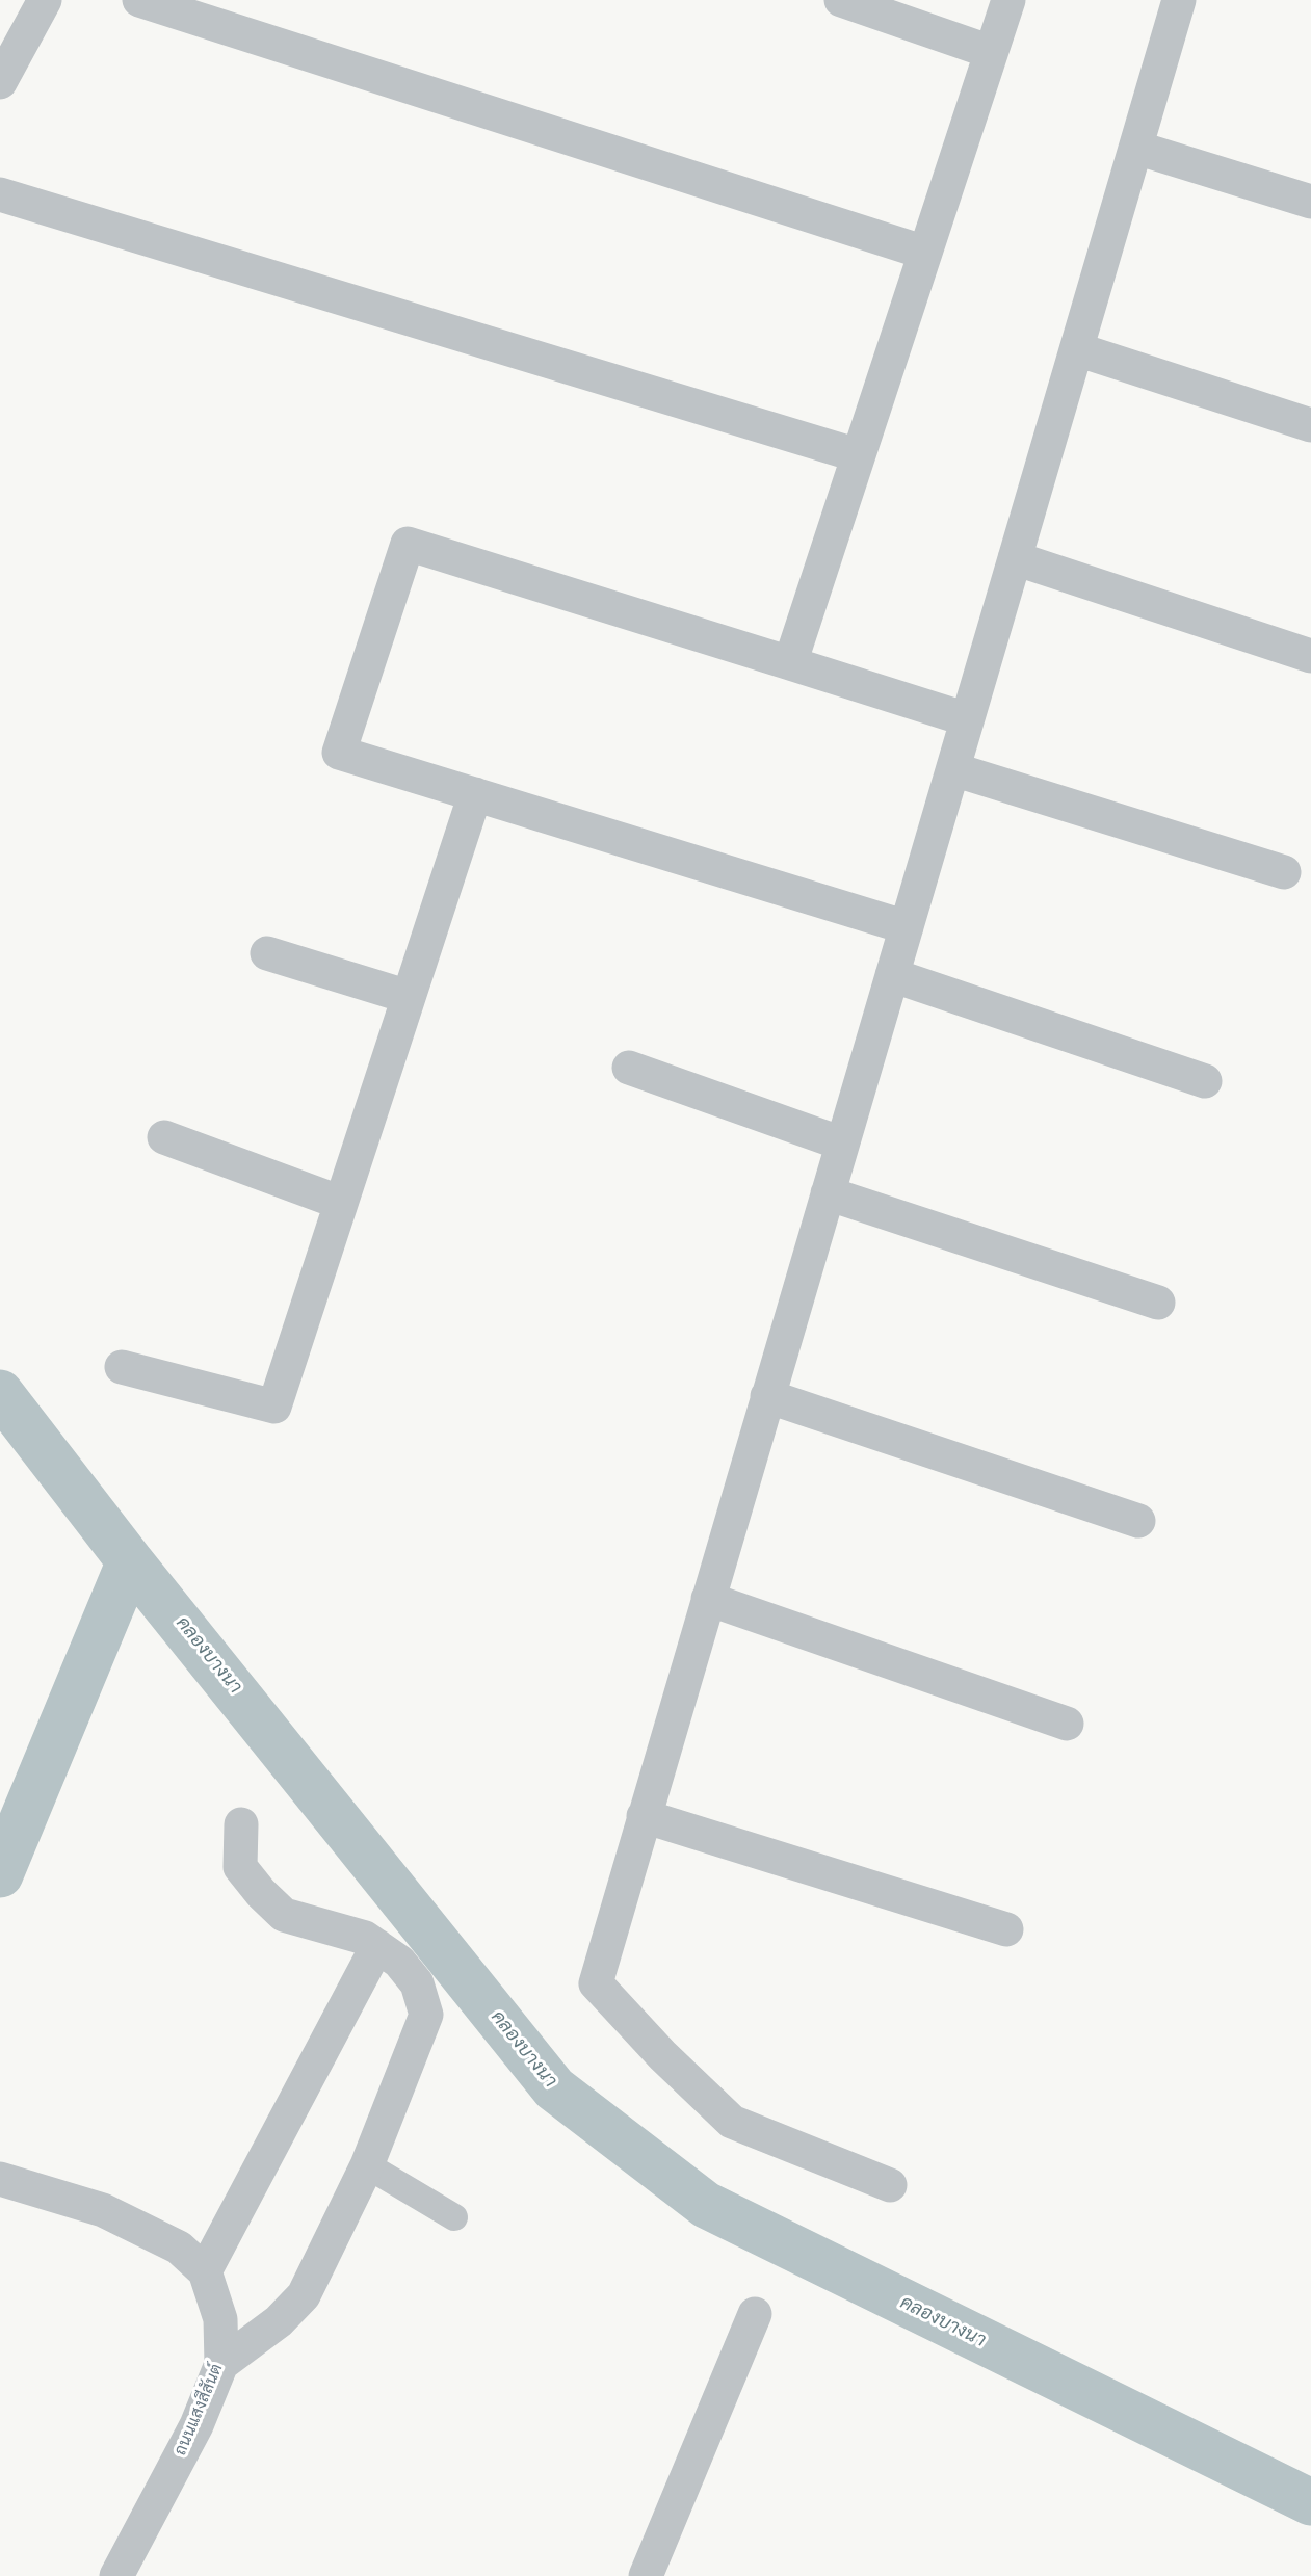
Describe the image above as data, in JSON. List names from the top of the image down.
{
  "streets": {
    "street": ["ถนนแสงสีสันต์"]
  },
  "water": ["คลองบางนา"]
}
